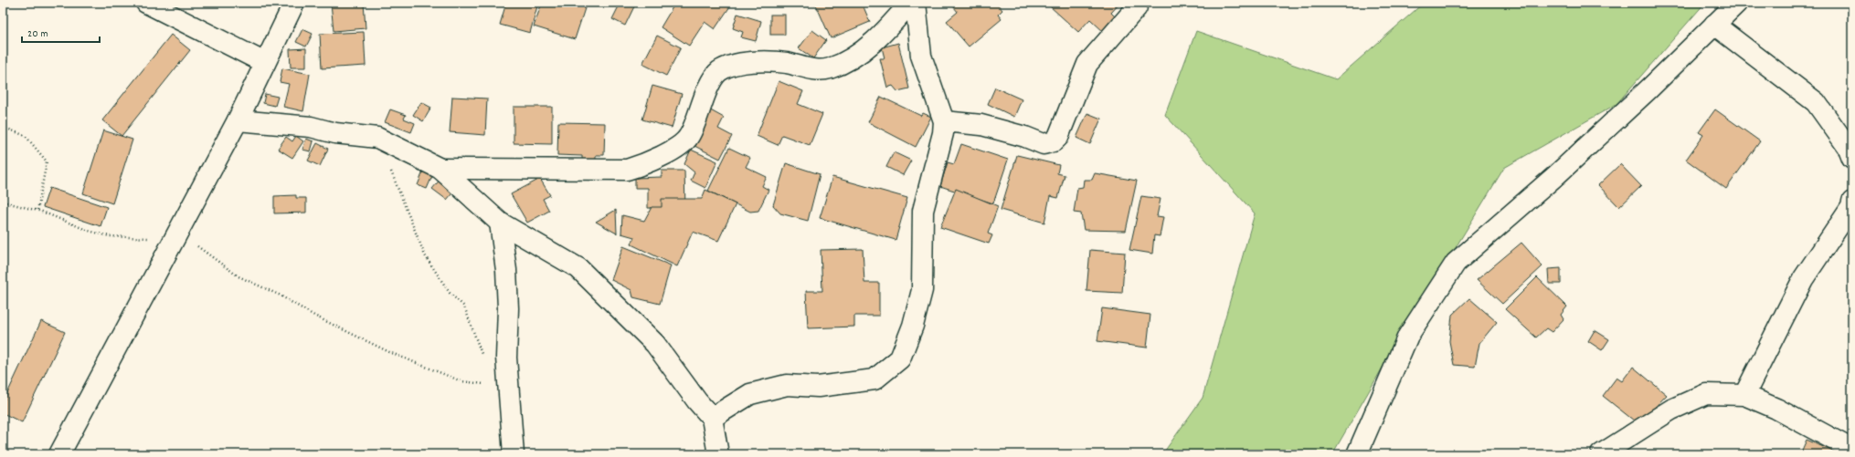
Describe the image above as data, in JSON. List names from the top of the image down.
{
  "scale_bar": "20 m"
}
